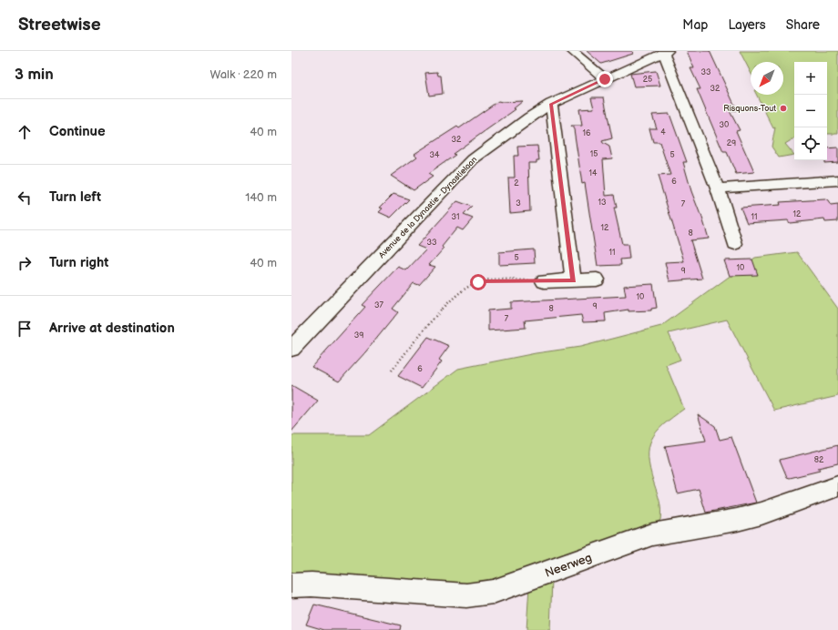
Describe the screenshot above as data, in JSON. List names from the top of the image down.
{
  "streets": {
    "street": ["Avenue de la Dynastie - Dynastielaan", "Neerweg"]
  },
  "places": ["Risquons-Tout"],
  "house_numbers": [
    "33",
    "25",
    "32",
    "30",
    "4",
    "16",
    "32",
    "29",
    "15",
    "34",
    "5",
    "14",
    "6",
    "2",
    "13",
    "3",
    "7",
    "12",
    "31",
    "11",
    "12",
    "8",
    "33",
    "11",
    "5",
    "10",
    "9",
    "10",
    "37",
    "9",
    "8",
    "7",
    "39",
    "6",
    "82"
  ],
  "north": "bottom left",
  "page": {
    "header": "Streetwise",
    "nav": ["Map", "Layers", "Share"],
    "heading": ["3 min", "Walk · 220 m"],
    "map_buttons": ["+", "−"],
    "list": [
      ["Continue", "40 m"],
      ["Turn left", "140 m"],
      ["Turn right", "40 m"],
      "Arrive at destination"
    ]
  }
}
